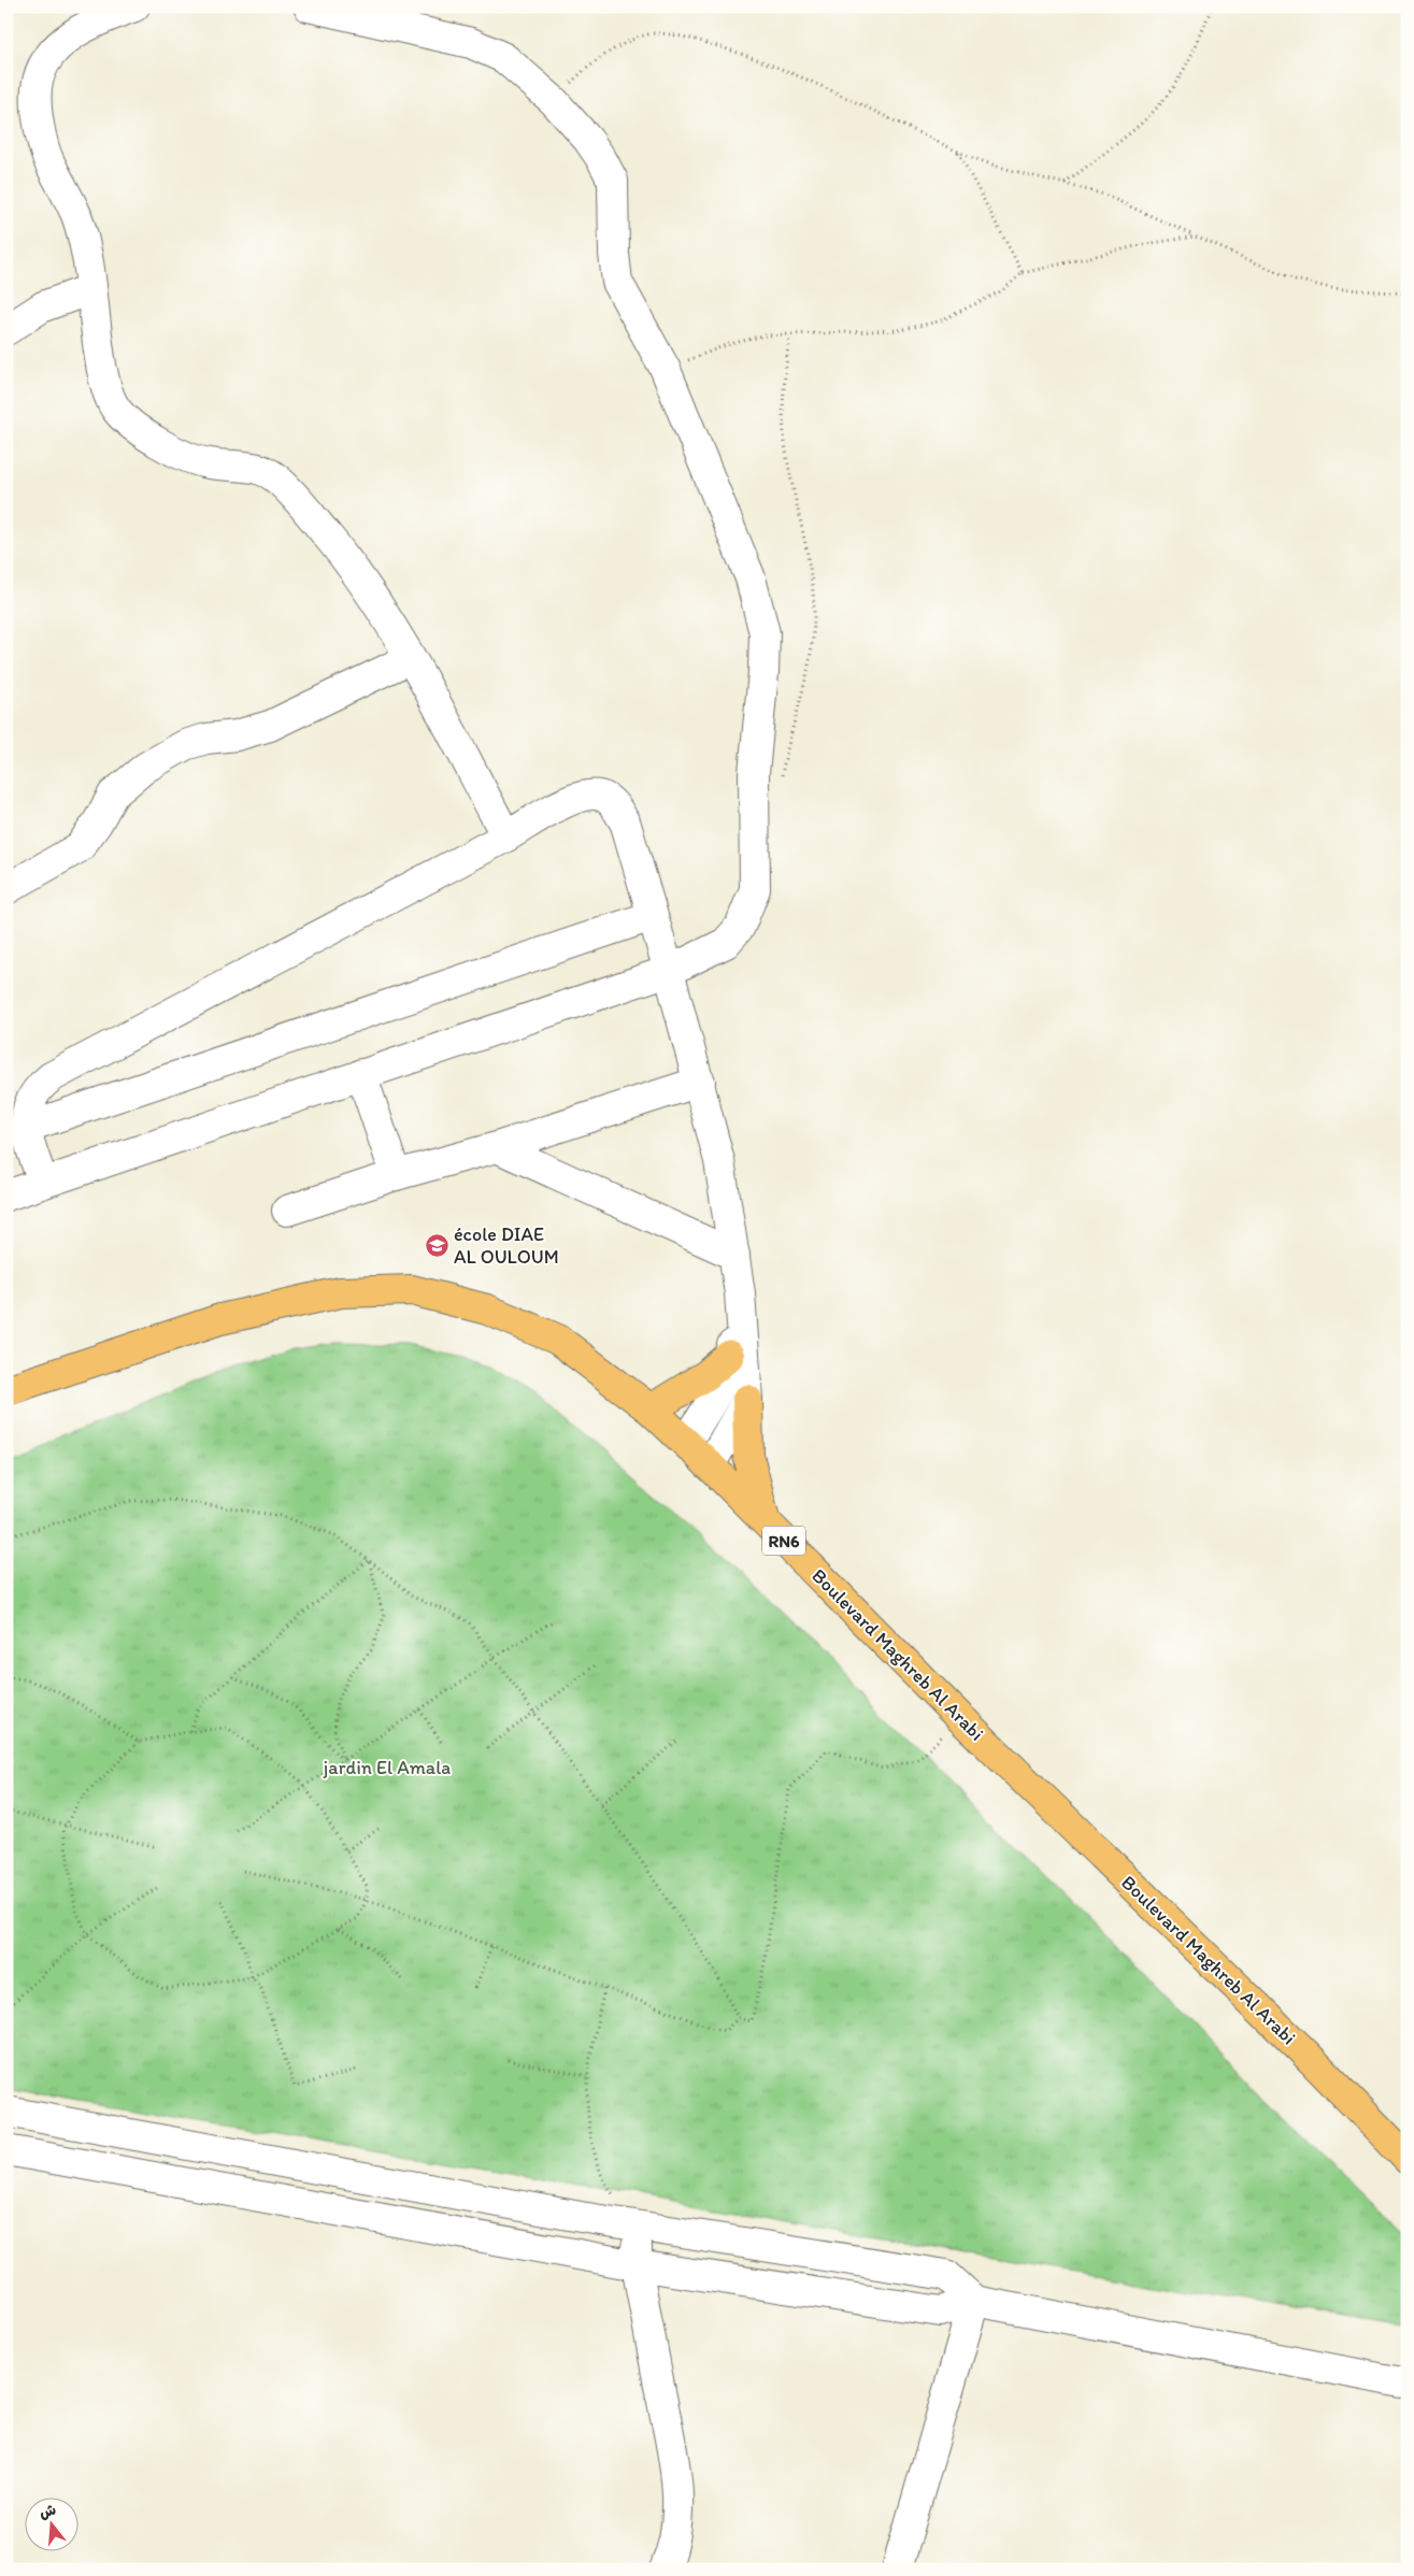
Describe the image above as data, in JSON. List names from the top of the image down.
{
  "streets": {
    "main road": ["RN6", "Boulevard Maghreb Al Arabi"]
  },
  "parks": ["jardin El Amala"],
  "places": {
    "school or university": ["école DIAE AL OULOUM"]
  },
  "north": "top"
}
